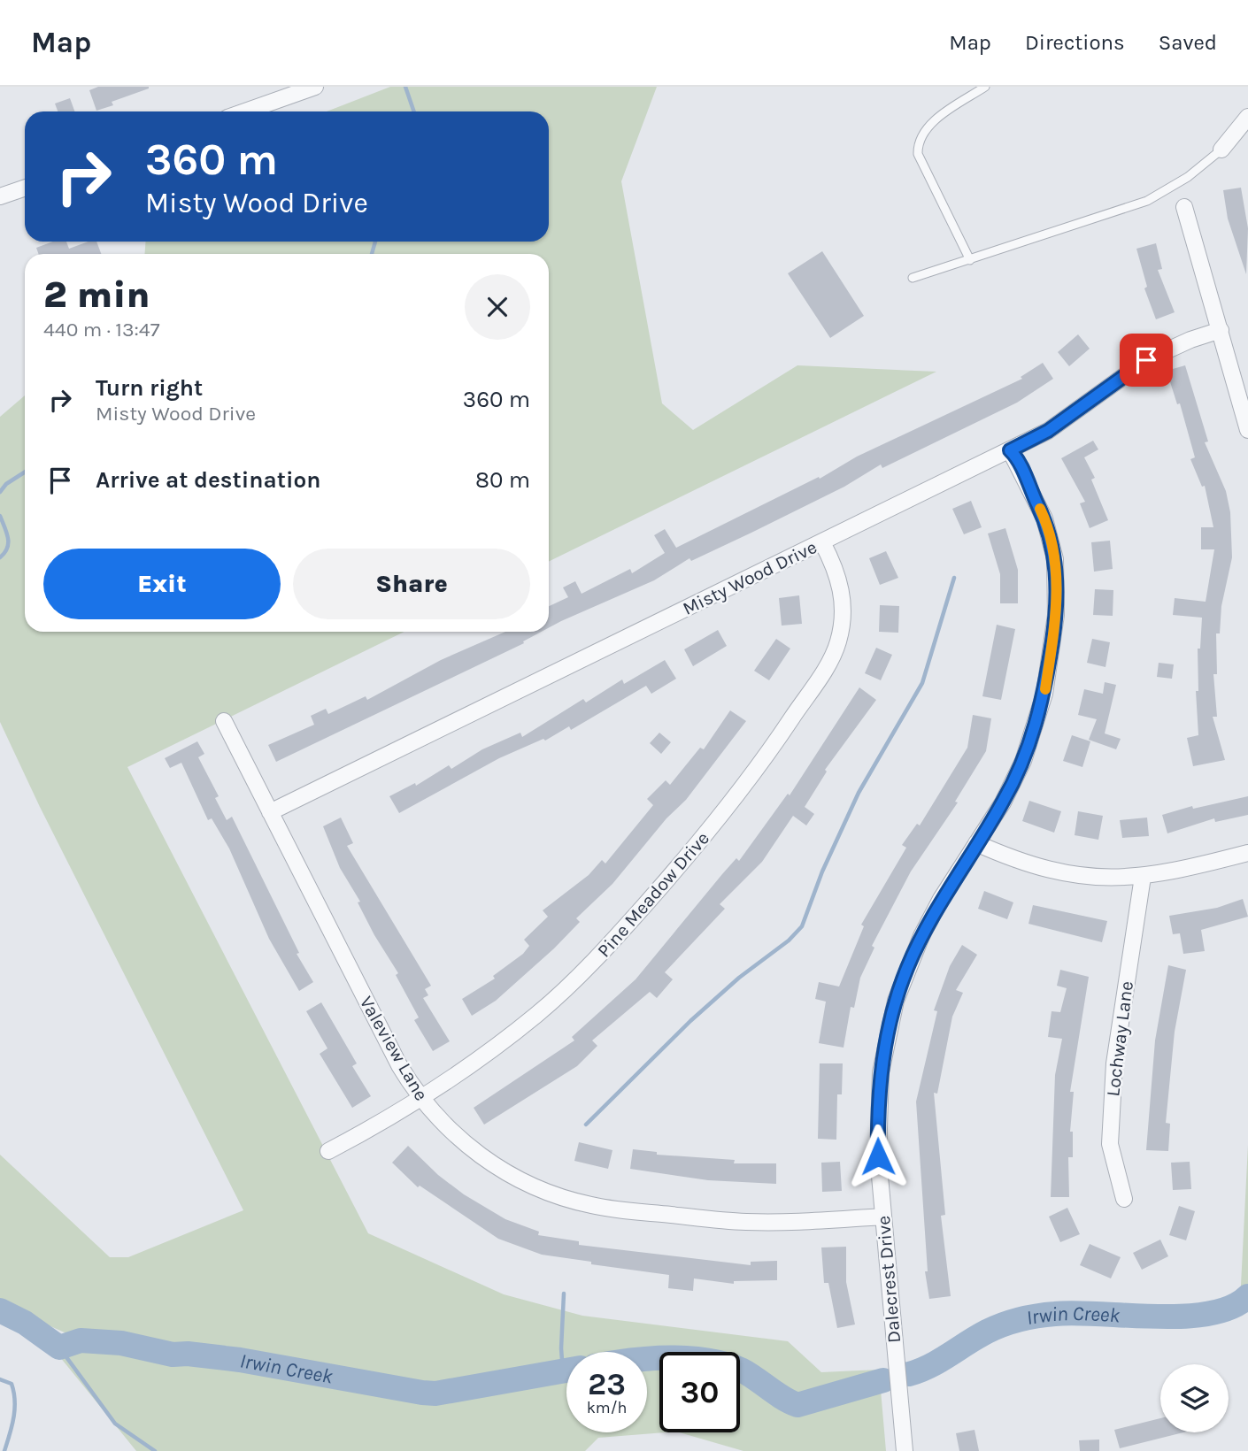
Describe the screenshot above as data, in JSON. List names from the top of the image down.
{
  "streets": {
    "street": [
      "Misty Wood Drive",
      "Pine Meadow Drive",
      "Lochway Lane",
      "Valeview Lane",
      "Dalecrest Drive"
    ]
  },
  "crossings": [
    ["Misty Wood Drive", "Pine Meadow Drive"],
    ["Misty Wood Drive", "Valeview Lane"],
    ["Misty Wood Drive", "Dalecrest Drive"],
    ["Pine Meadow Drive", "Valeview Lane"],
    ["Valeview Lane", "Dalecrest Drive"]
  ],
  "water": ["Irwin Creek"],
  "page": {
    "header": "Map",
    "nav": ["Map", "Directions", "Saved"],
    "turn": ["360 m", "Misty Wood Drive"],
    "heading": ["2 min", "440 m · 13:47"],
    "list": [
      {
        "name": "Turn right",
        "note": "Misty Wood Drive",
        "value": "360 m"
      },
      {
        "name": "Arrive at destination",
        "value": "80 m"
      }
    ],
    "buttons": ["Exit", "Share"],
    "speed": "23 km/h",
    "limit": "30"
  }
}
